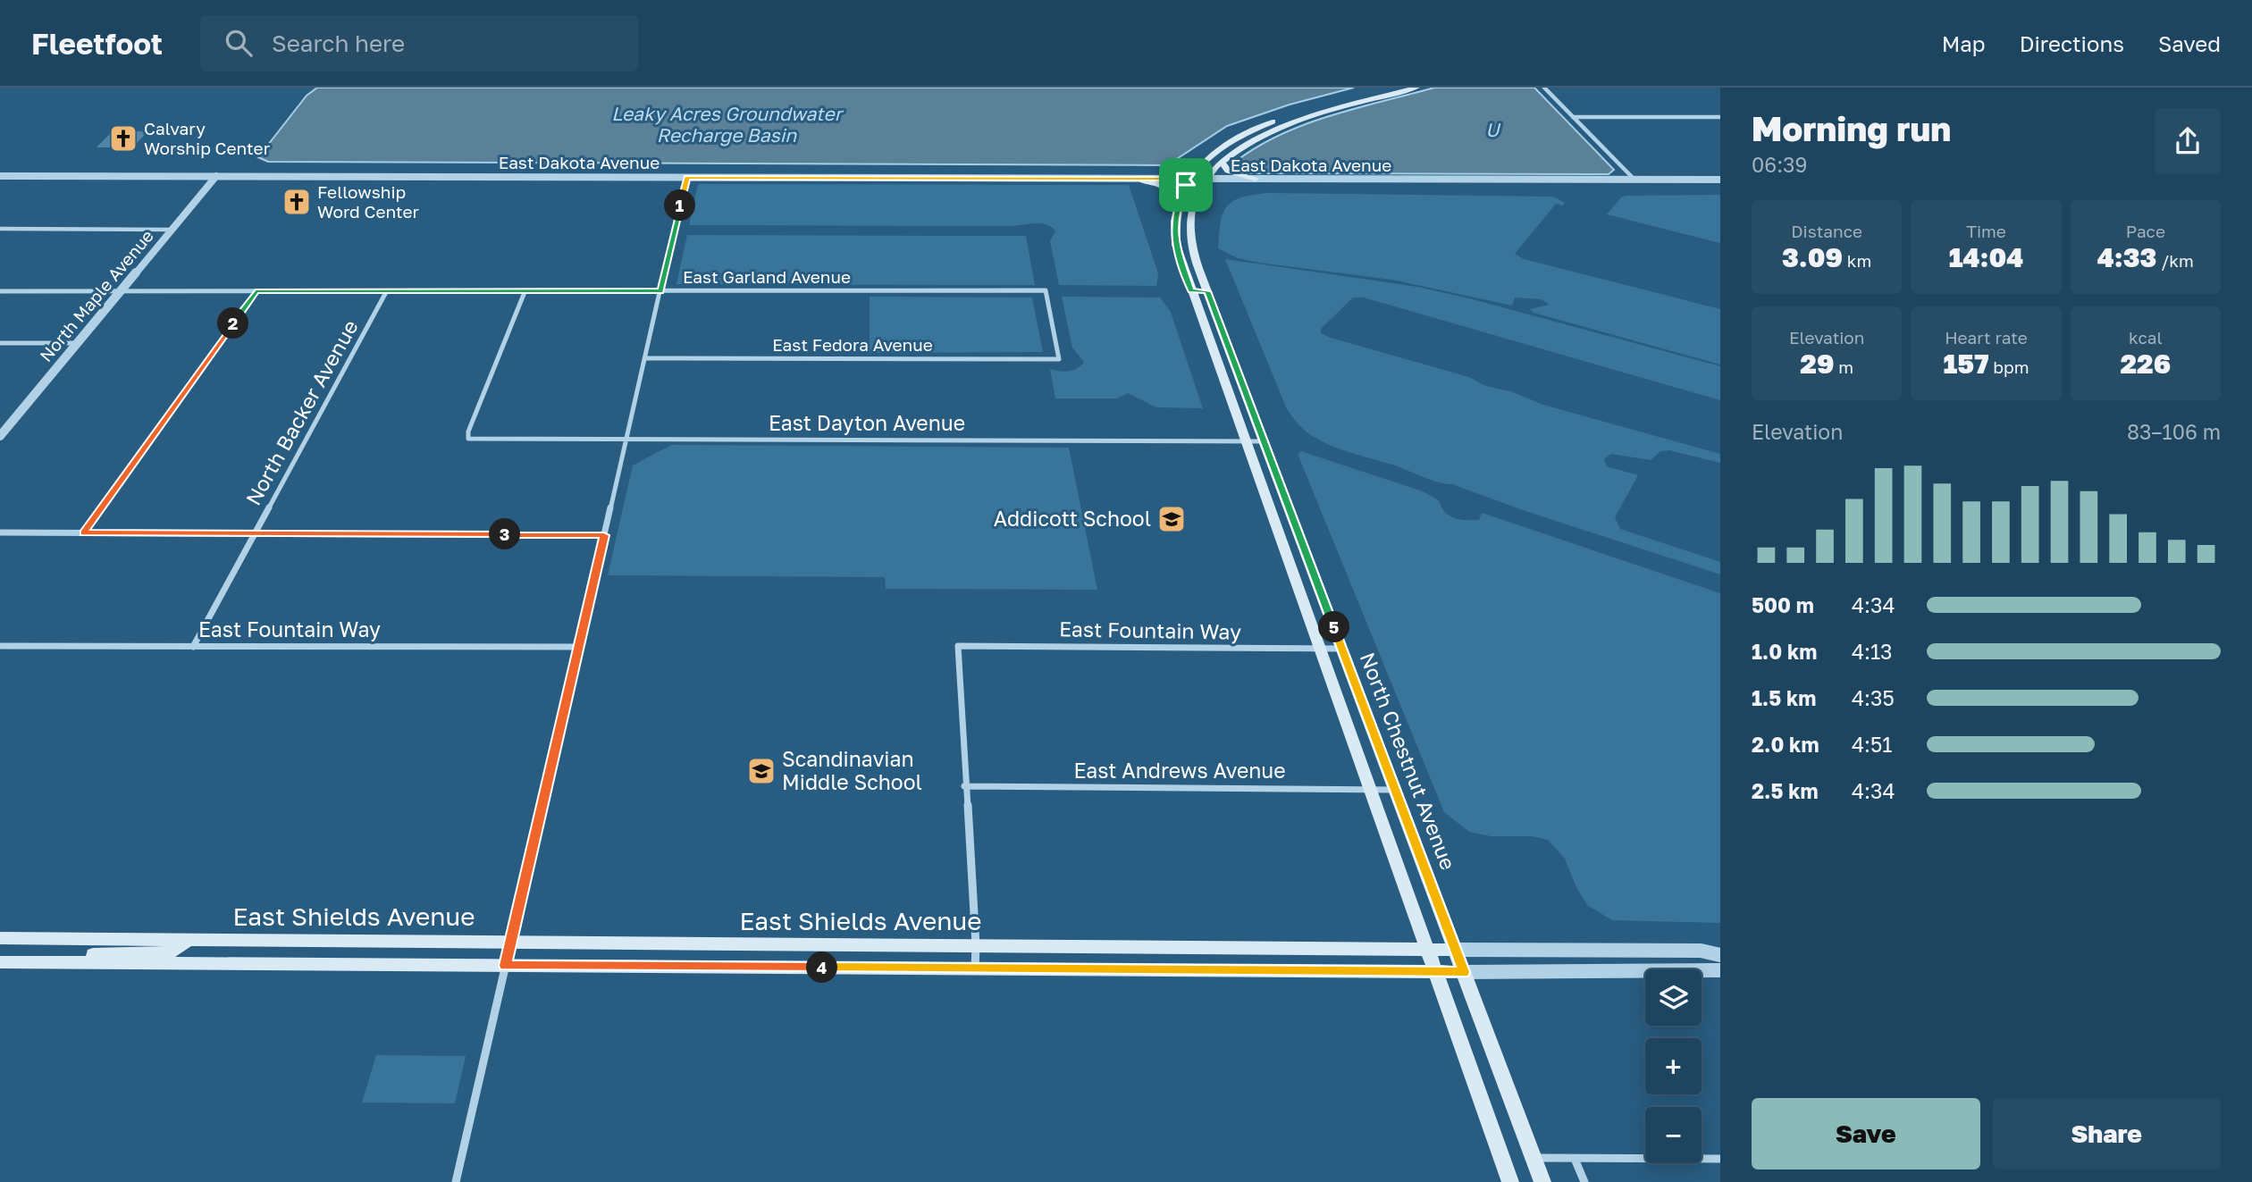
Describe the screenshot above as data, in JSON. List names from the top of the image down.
{
  "streets": {
    "main road": ["North Chestnut Avenue", "East Shields Avenue"],
    "street": [
      "East Dakota Avenue",
      "East Garland Avenue",
      "North Maple Avenue",
      "East Fedora Avenue",
      "North Backer Avenue",
      "East Dayton Avenue",
      "East Fountain Way",
      "East Andrews Avenue"
    ]
  },
  "crossings": [
    ["East Dakota Avenue", "North Maple Avenue"],
    ["East Dakota Avenue", "North Chestnut Avenue"],
    ["East Garland Avenue", "North Maple Avenue"],
    ["East Garland Avenue", "East Fedora Avenue"],
    ["East Garland Avenue", "North Backer Avenue"],
    ["East Garland Avenue", "East Dayton Avenue"],
    ["North Backer Avenue", "East Fountain Way"],
    ["East Dayton Avenue", "North Chestnut Avenue"],
    ["East Fountain Way", "North Chestnut Avenue"],
    ["East Fountain Way", "East Andrews Avenue"],
    ["North Chestnut Avenue", "East Andrews Avenue"],
    ["North Chestnut Avenue", "East Shields Avenue"]
  ],
  "water": ["Leaky Acres Groundwater Recharge Basin", "U"],
  "places": {
    "church": ["Calvary Worship Center", "Fellowship Word Center"],
    "school or university": ["Addicott School", "Scandinavian Middle School"]
  },
  "page": {
    "header": "Fleetfoot",
    "search": "Search here",
    "nav": ["Map", "Directions", "Saved"],
    "heading": ["Morning run", "06:39"],
    "pins": [
      "1",
      "2",
      "3",
      "5",
      "4"
    ],
    "stats": [
      ["Distance", "3.09 km"],
      ["Time", "14:04"],
      ["Pace", "4:33 /km"],
      ["Elevation", "29 m"],
      ["Heart rate", "157 bpm"],
      ["kcal", "226"]
    ],
    "chart": ["Elevation", "83–106 m"],
    "list": [
      {
        "name": "500 m",
        "note": "4:34"
      },
      {
        "name": "1.0 km",
        "note": "4:13"
      },
      {
        "name": "1.5 km",
        "note": "4:35"
      },
      {
        "name": "2.0 km",
        "note": "4:51"
      },
      {
        "name": "2.5 km",
        "note": "4:34"
      }
    ],
    "map_buttons": ["+", "−"],
    "buttons": ["Save", "Share"]
  }
}
